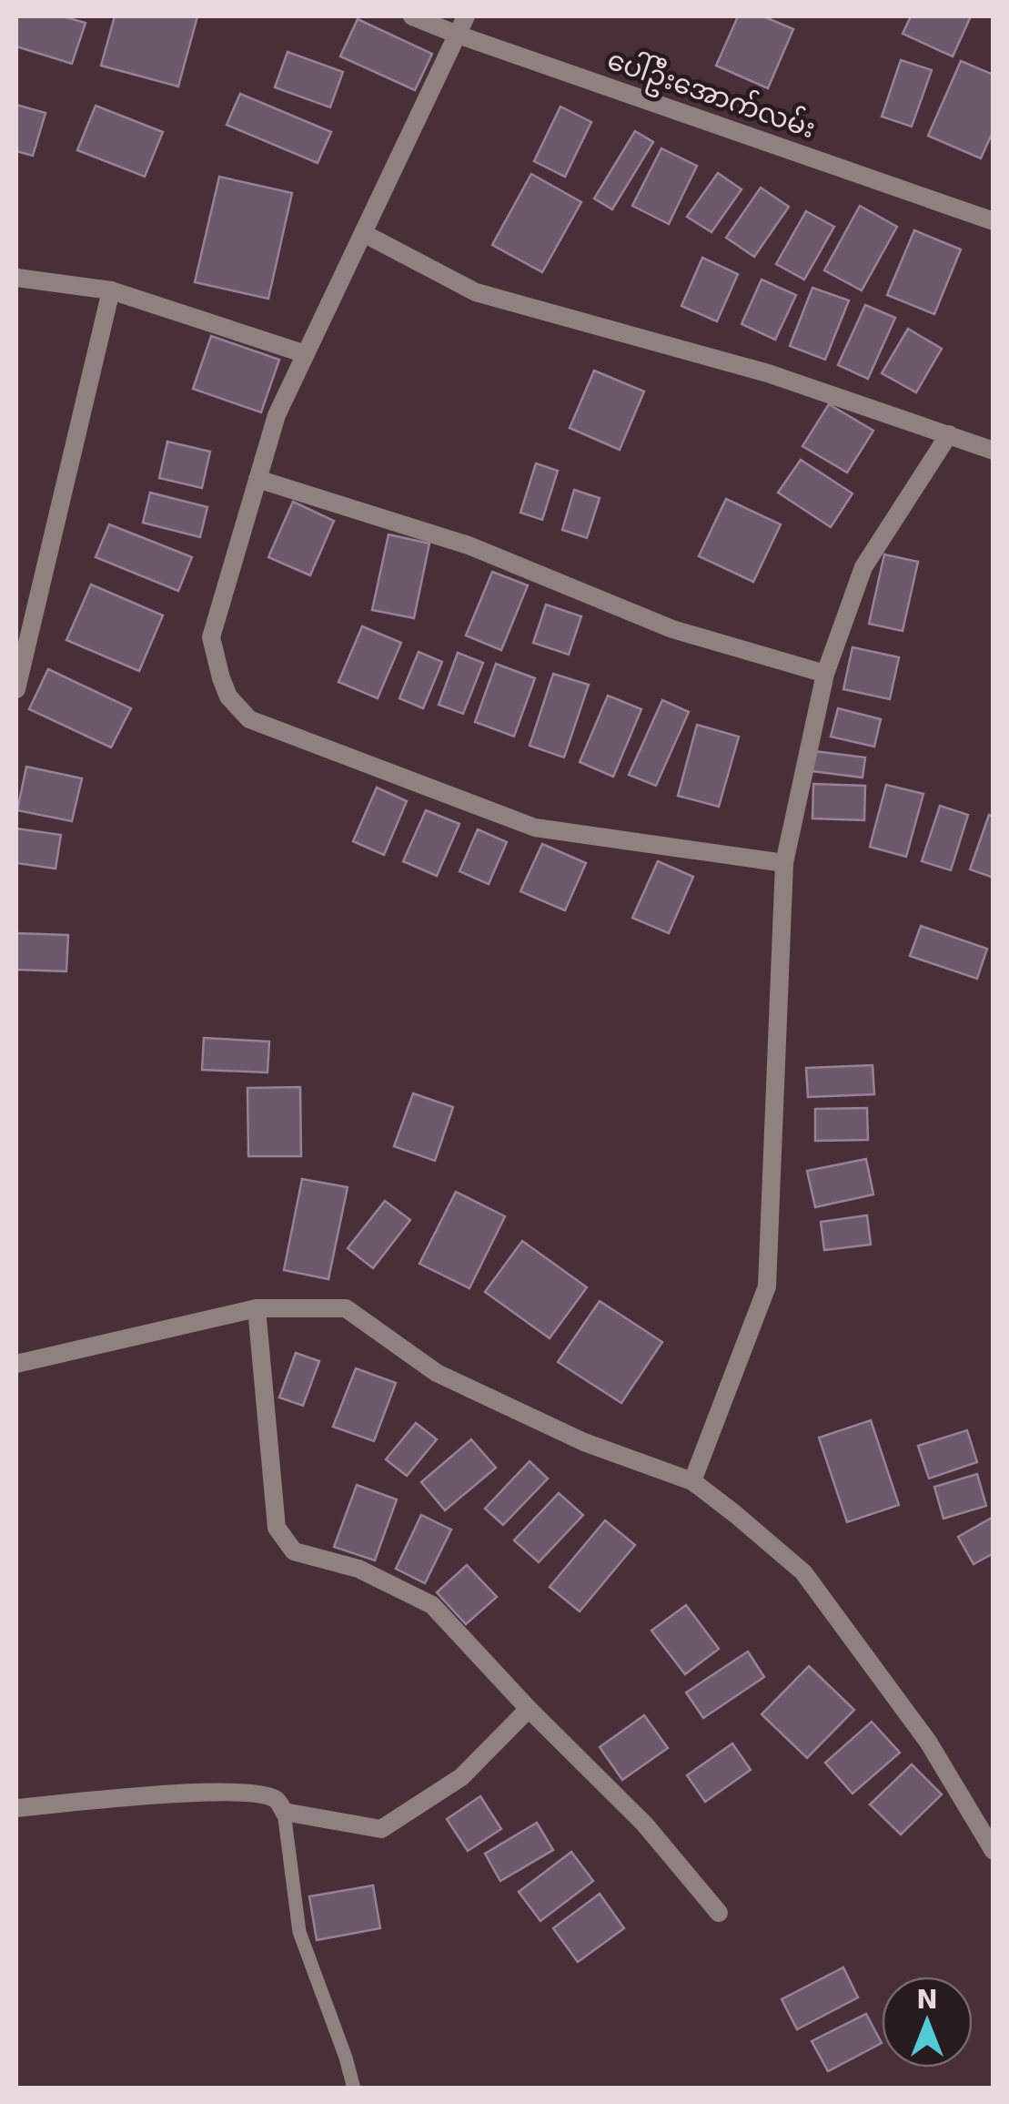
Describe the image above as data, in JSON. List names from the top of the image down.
{
  "streets": {
    "street": ["ပေါ်ဦးအောက်လမ်း"]
  },
  "north": "top"
}
